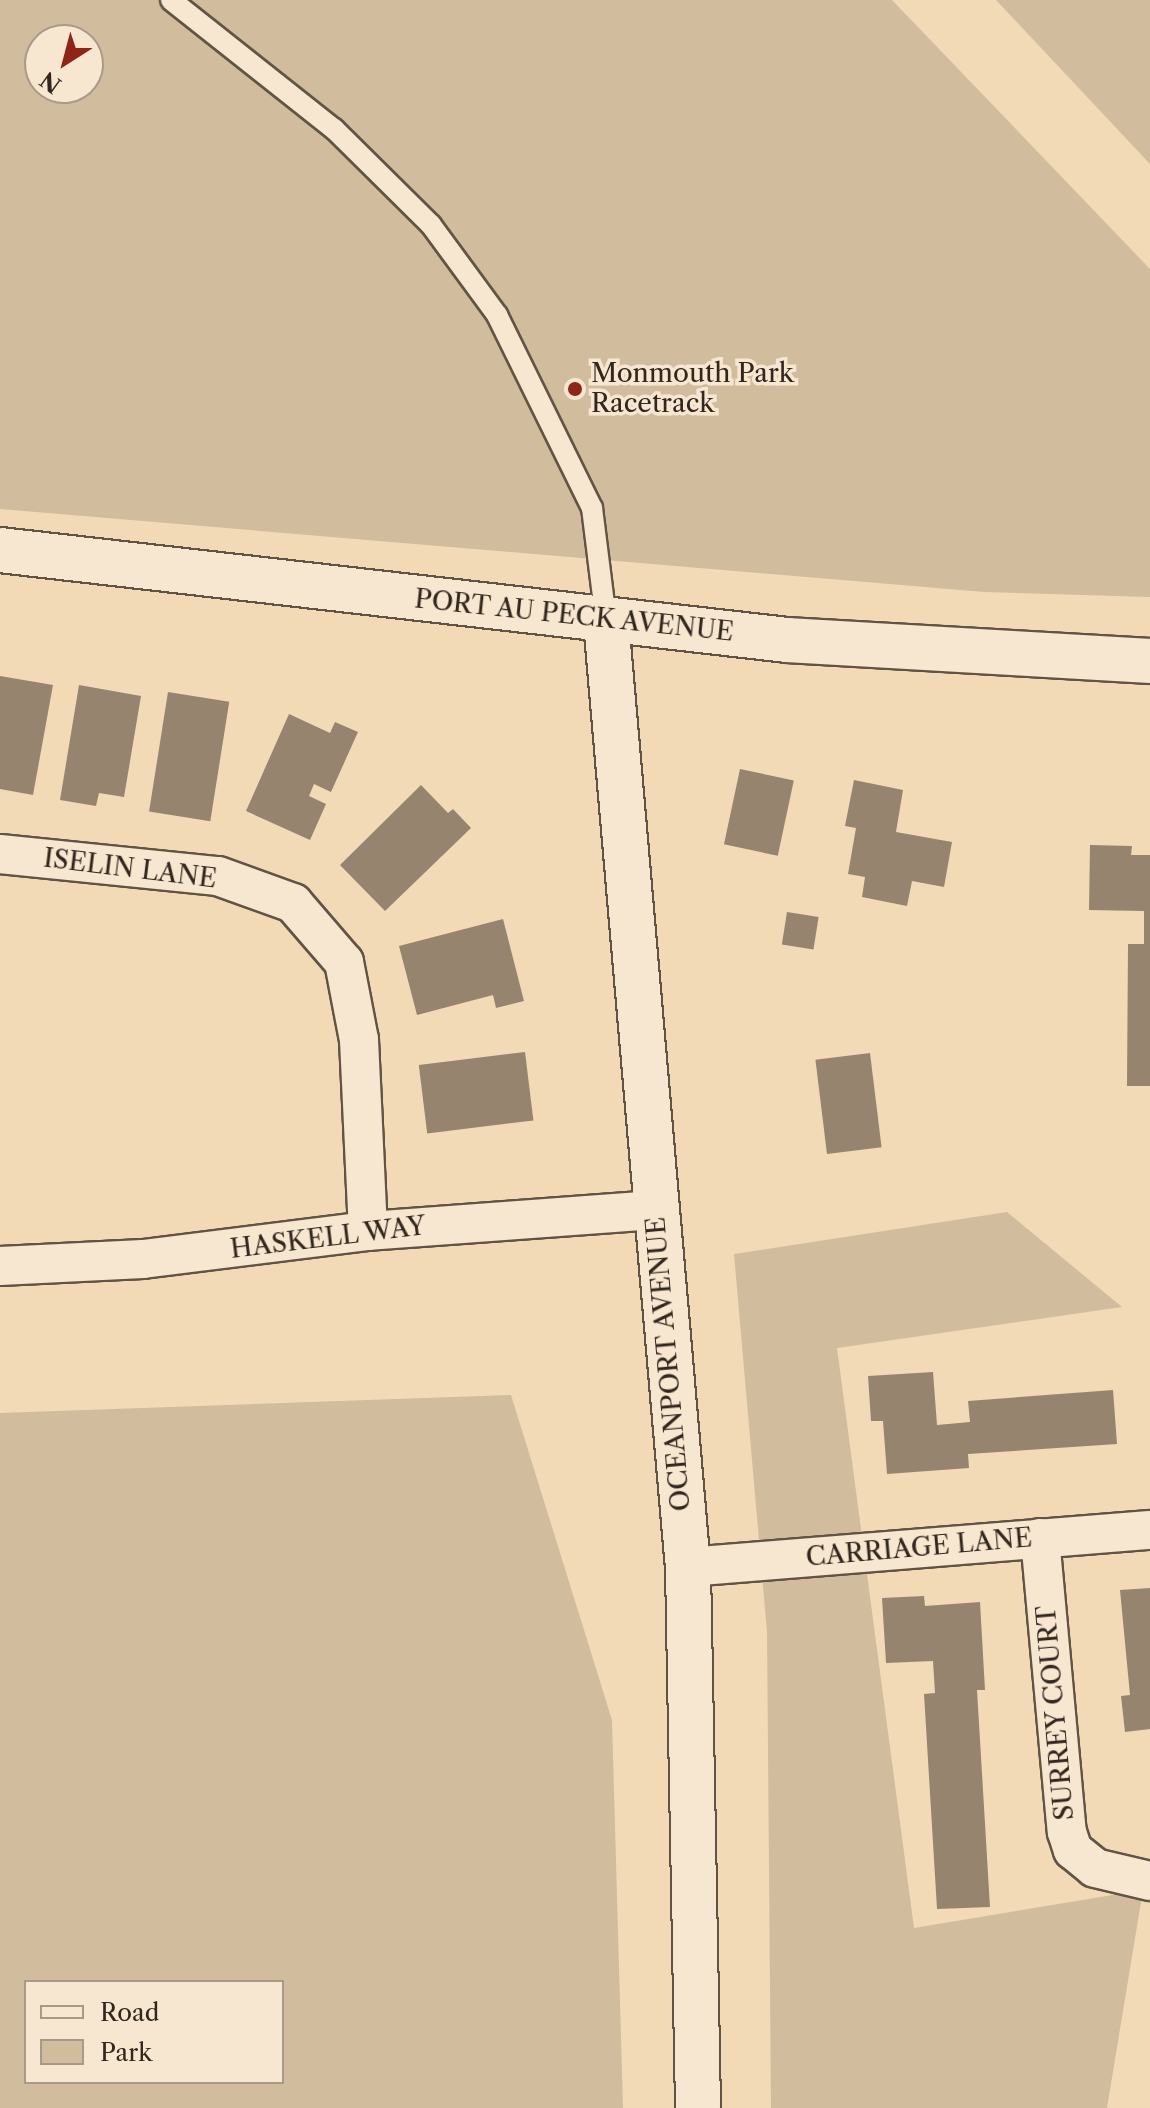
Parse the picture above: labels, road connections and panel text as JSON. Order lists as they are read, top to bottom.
{
  "streets": {
    "street": [
      "PORT AU PECK AVENUE",
      "ISELIN LANE",
      "HASKELL WAY",
      "OCEANPORT AVENUE",
      "CARRIAGE LANE",
      "SURREY COURT"
    ]
  },
  "crossings": [
    ["PORT AU PECK AVENUE", "OCEANPORT AVENUE"],
    ["ISELIN LANE", "HASKELL WAY"],
    ["HASKELL WAY", "OCEANPORT AVENUE"],
    ["OCEANPORT AVENUE", "CARRIAGE LANE"],
    ["CARRIAGE LANE", "SURREY COURT"]
  ],
  "places": ["Monmouth Park Racetrack"],
  "legend": ["Road", "Park"],
  "north": "bottom left"
}
